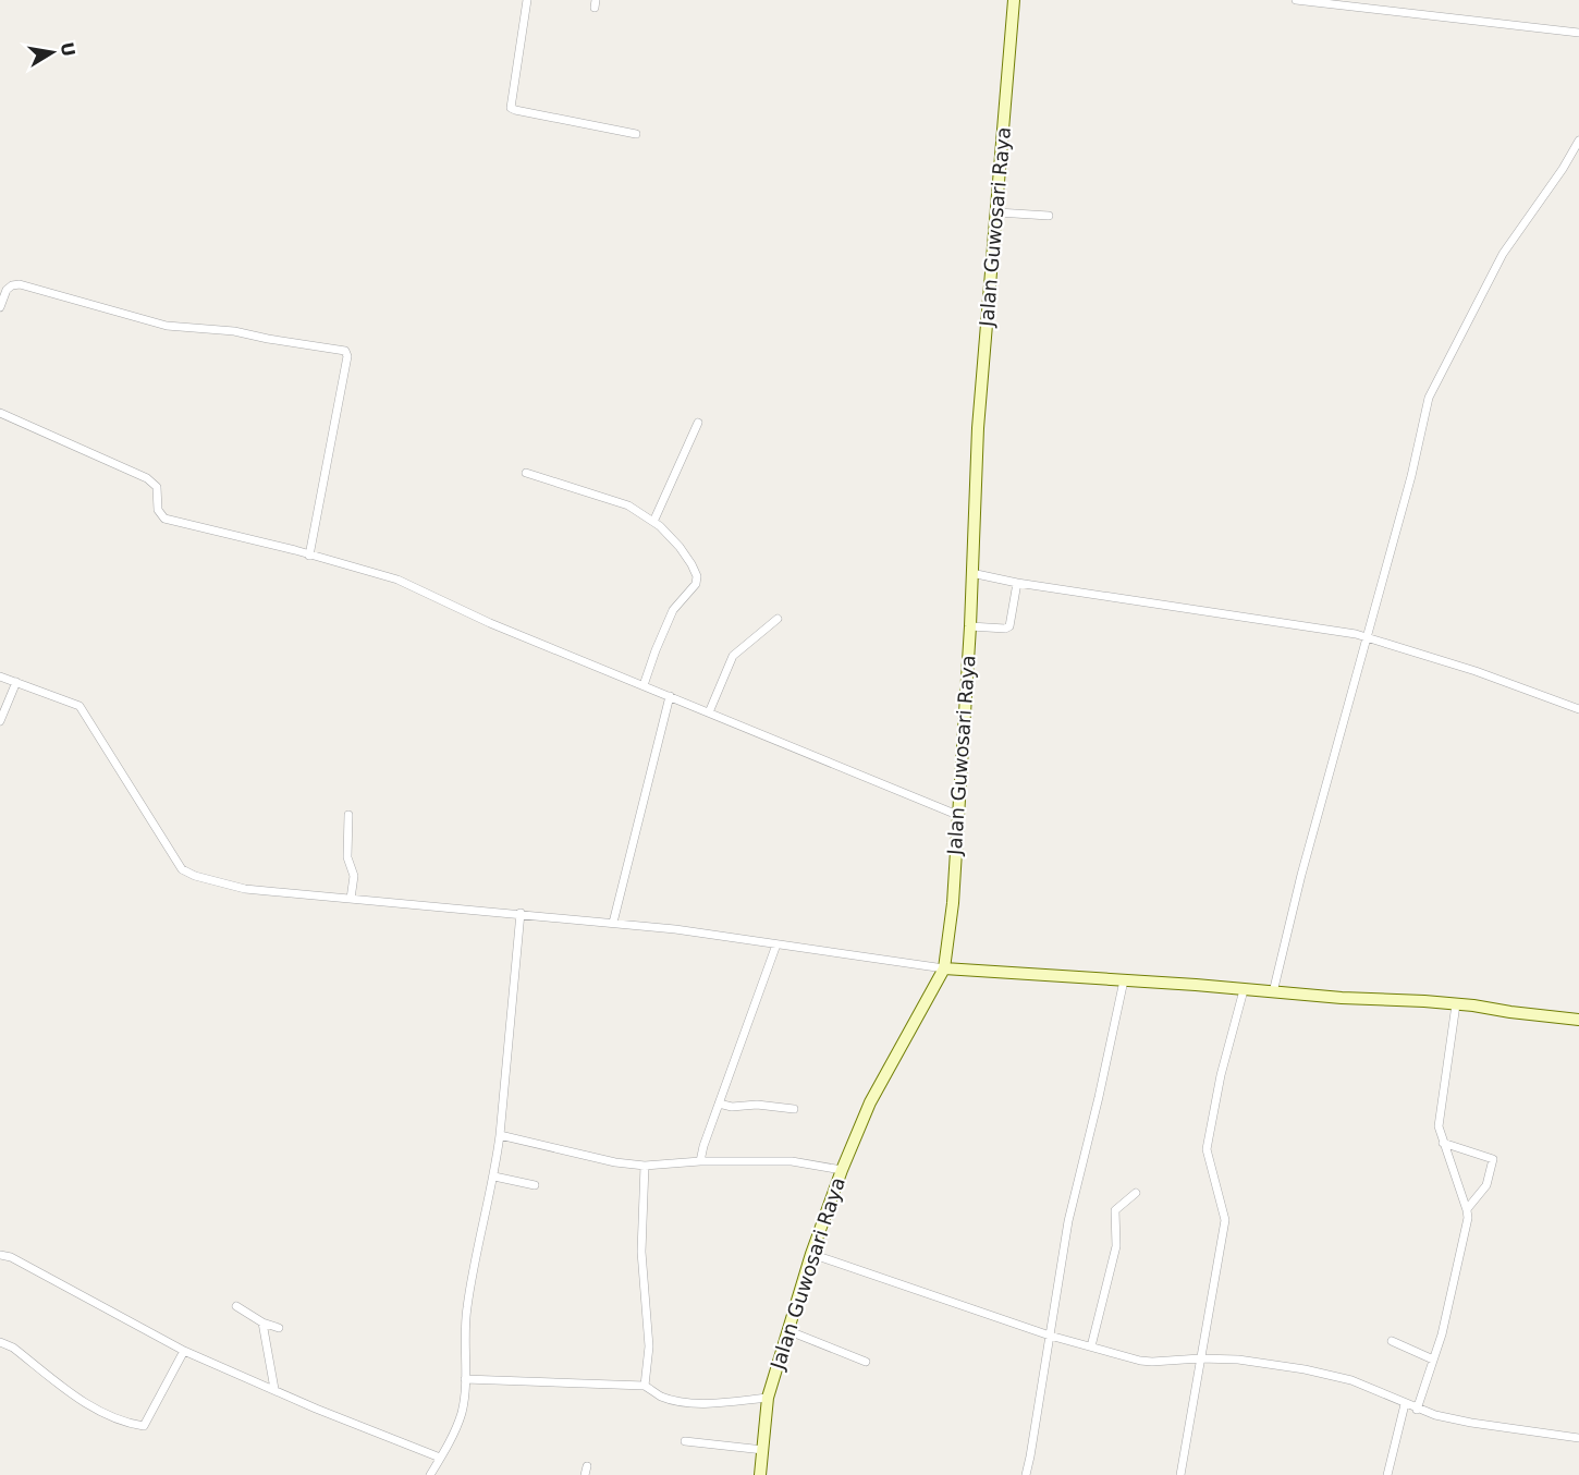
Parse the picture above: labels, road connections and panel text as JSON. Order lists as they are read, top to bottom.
{
  "streets": {
    "street": ["Jalan Guwosari Raya"]
  },
  "north": "right"
}
